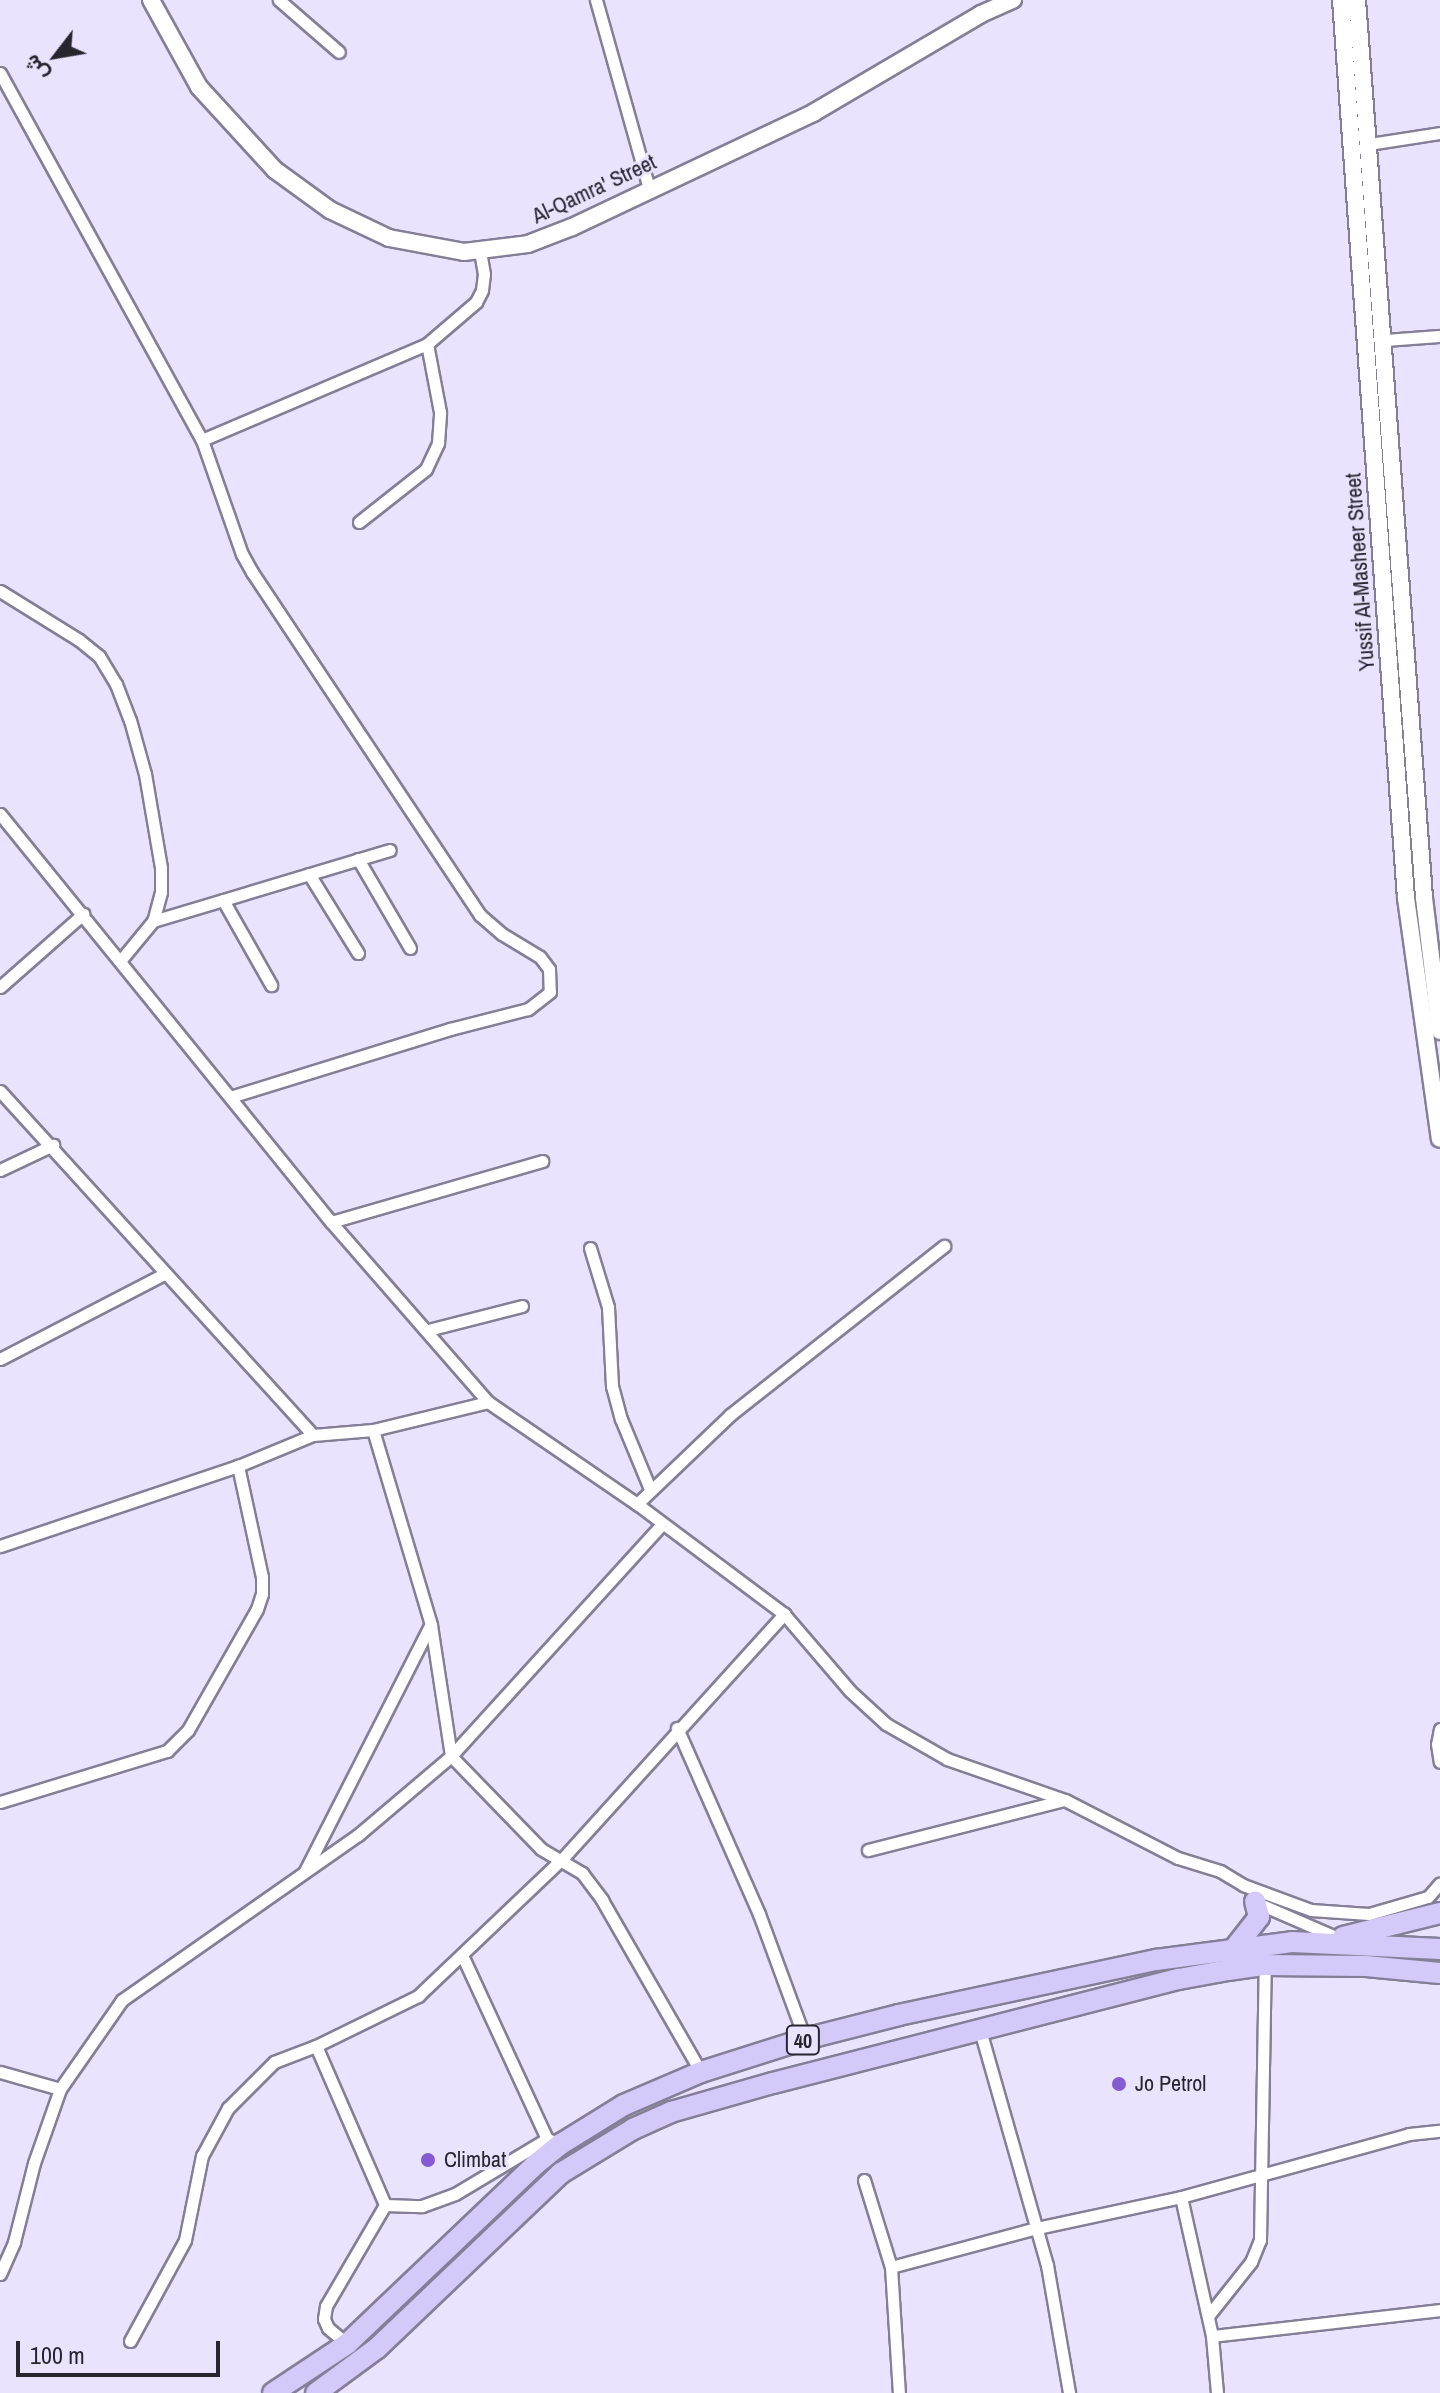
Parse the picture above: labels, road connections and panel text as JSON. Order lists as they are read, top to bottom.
{
  "streets": {
    "highway": ["40"],
    "street": ["Al-Qamra' Street", "Yussif Al-Masheer Street"]
  },
  "places": ["Jo Petrol", "Climbat"],
  "scale_bar": "100 m",
  "north": "bottom left"
}
